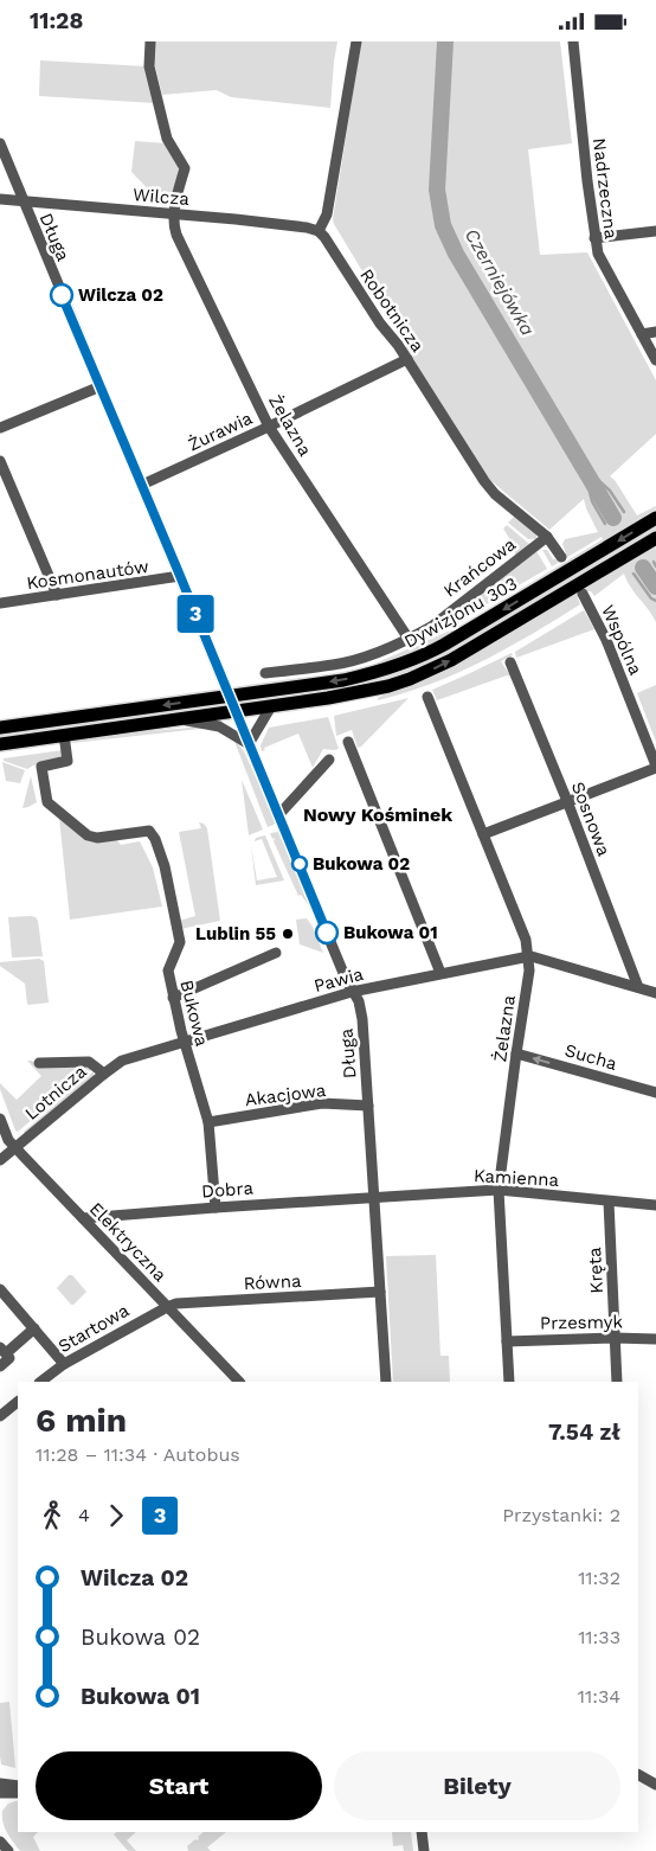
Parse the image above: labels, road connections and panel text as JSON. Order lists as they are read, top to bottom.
{
  "streets": {
    "main road": ["Dywizjonu 303"],
    "street": [
      "Nadrzeczna",
      "Wilcza",
      "Długa",
      "Robotnicza",
      "Żelazna",
      "Żurawia",
      "Krańcowa",
      "Kosmonautów",
      "Wspólna",
      "Sosnowa",
      "Pawia",
      "Bukowa",
      "Sucha",
      "Lotnicza",
      "Akacjowa",
      "Kamienna",
      "Dobra",
      "Elektryczna",
      "Kręta",
      "Równa",
      "Przesmyk",
      "Startowa"
    ]
  },
  "crossings": [
    ["Wilcza", "Długa"],
    ["Wilcza", "Robotnicza"],
    ["Wilcza", "Żelazna"],
    ["Długa", "Żurawia"],
    ["Długa", "Kosmonautów"],
    ["Długa", "Dywizjonu 303"],
    ["Długa", "Pawia"],
    ["Długa", "Akacjowa"],
    ["Długa", "Kamienna"],
    ["Długa", "Dobra"],
    ["Długa", "Równa"],
    ["Robotnicza", "Żurawia"],
    ["Robotnicza", "Krańcowa"],
    ["Żelazna", "Żurawia"],
    ["Żelazna", "Krańcowa"],
    ["Żelazna", "Pawia"],
    ["Żelazna", "Sucha"],
    ["Żelazna", "Kamienna"],
    ["Żelazna", "Przesmyk"],
    ["Sosnowa", "Pawia"],
    ["Pawia", "Bukowa"],
    ["Pawia", "Lotnicza"],
    ["Bukowa", "Akacjowa"],
    ["Bukowa", "Dobra"],
    ["Lotnicza", "Elektryczna"],
    ["Kamienna", "Dobra"],
    ["Kamienna", "Kręta"],
    ["Dobra", "Elektryczna"],
    ["Elektryczna", "Równa"],
    ["Elektryczna", "Startowa"],
    ["Kręta", "Przesmyk"],
    ["Równa", "Startowa"]
  ],
  "one_way": ["Sucha"],
  "districts": ["Nowy Kośminek"],
  "water": ["Czerniejówka"],
  "places": [
    "Wilcza 02",
    "Bukowa 02",
    "Bukowa 01",
    "Lublin 55"
  ],
  "lines": ["bus line 3"],
  "page": {
    "status": "11:28",
    "on_map": "3",
    "heading": ["6 min", "11:28 – 11:34 · Autobus", "7.54 zł"],
    "legs": ["4", "3", "Przystanki: 2"],
    "list": [
      {
        "name": "Wilcza 02",
        "value": "11:32"
      },
      {
        "name": "Bukowa 02",
        "value": "11:33"
      },
      {
        "name": "Bukowa 01",
        "value": "11:34"
      }
    ],
    "buttons": ["Start", "Bilety"]
  }
}
